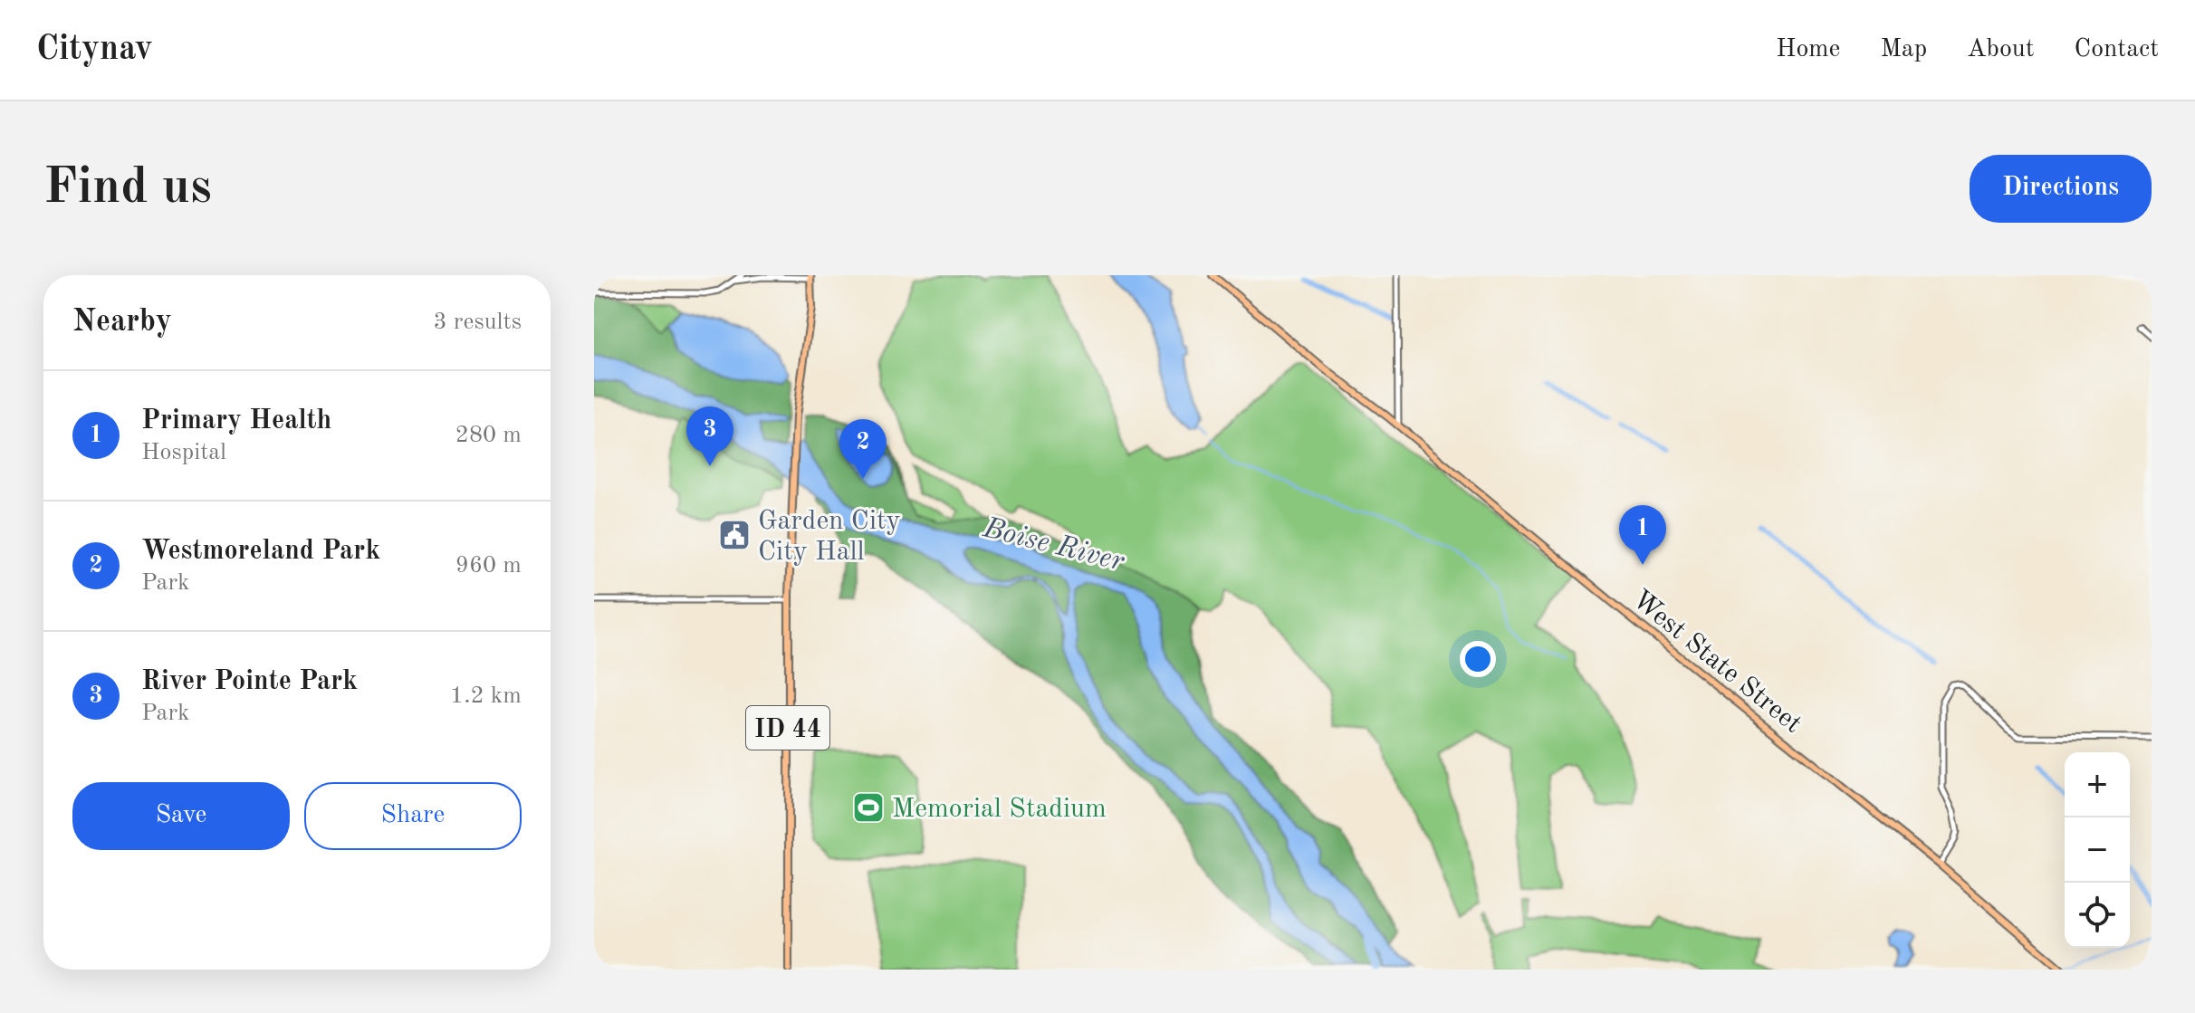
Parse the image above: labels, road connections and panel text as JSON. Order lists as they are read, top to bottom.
{
  "streets": {
    "main road": ["West State Street", "ID 44"]
  },
  "water": ["Boise River"],
  "places": {
    "public building": ["Garden City City Hall"],
    "sports": ["Memorial Stadium"]
  },
  "page": {
    "header": "Citynav",
    "nav": [
      "Home",
      "Map",
      "About",
      "Contact"
    ],
    "buttons": [
      "Directions",
      ["Save", "Share"]
    ],
    "title": "Find us",
    "heading": ["Nearby", "3 results"],
    "list": [
      {
        "mark": "1",
        "name": "Primary Health",
        "note": "Hospital",
        "value": "280 m"
      },
      {
        "mark": "2",
        "name": "Westmoreland Park",
        "note": "Park",
        "value": "960 m"
      },
      {
        "mark": "3",
        "name": "River Pointe Park",
        "note": "Park",
        "value": "1.2 km"
      }
    ],
    "pins": ["3", "2", "1"],
    "map_buttons": ["+", "−"]
  }
}
